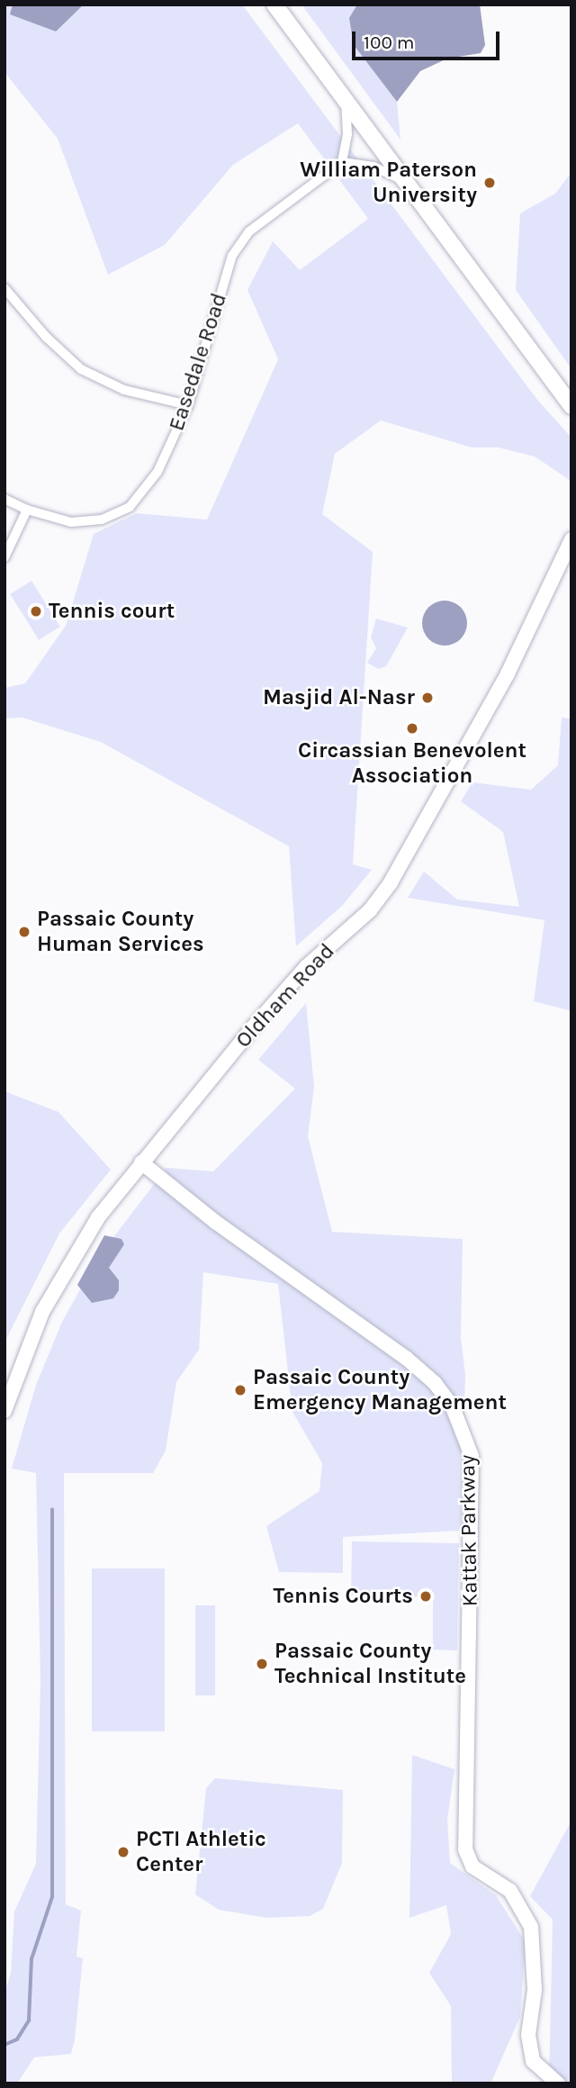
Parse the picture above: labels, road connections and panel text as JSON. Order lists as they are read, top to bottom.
{
  "streets": {
    "street": ["Easedale Road", "Oldham Road", "Kattak Parkway"]
  },
  "crossings": [
    ["Oldham Road", "Kattak Parkway"]
  ],
  "places": [
    "William Paterson University",
    "Tennis court",
    "Masjid Al-Nasr",
    "Circassian Benevolent Association",
    "Passaic County Human Services",
    "Passaic County Emergency Management",
    "Tennis Courts",
    "Passaic County Technical Institute",
    "PCTI Athletic Center"
  ],
  "scale_bar": "100 m"
}
